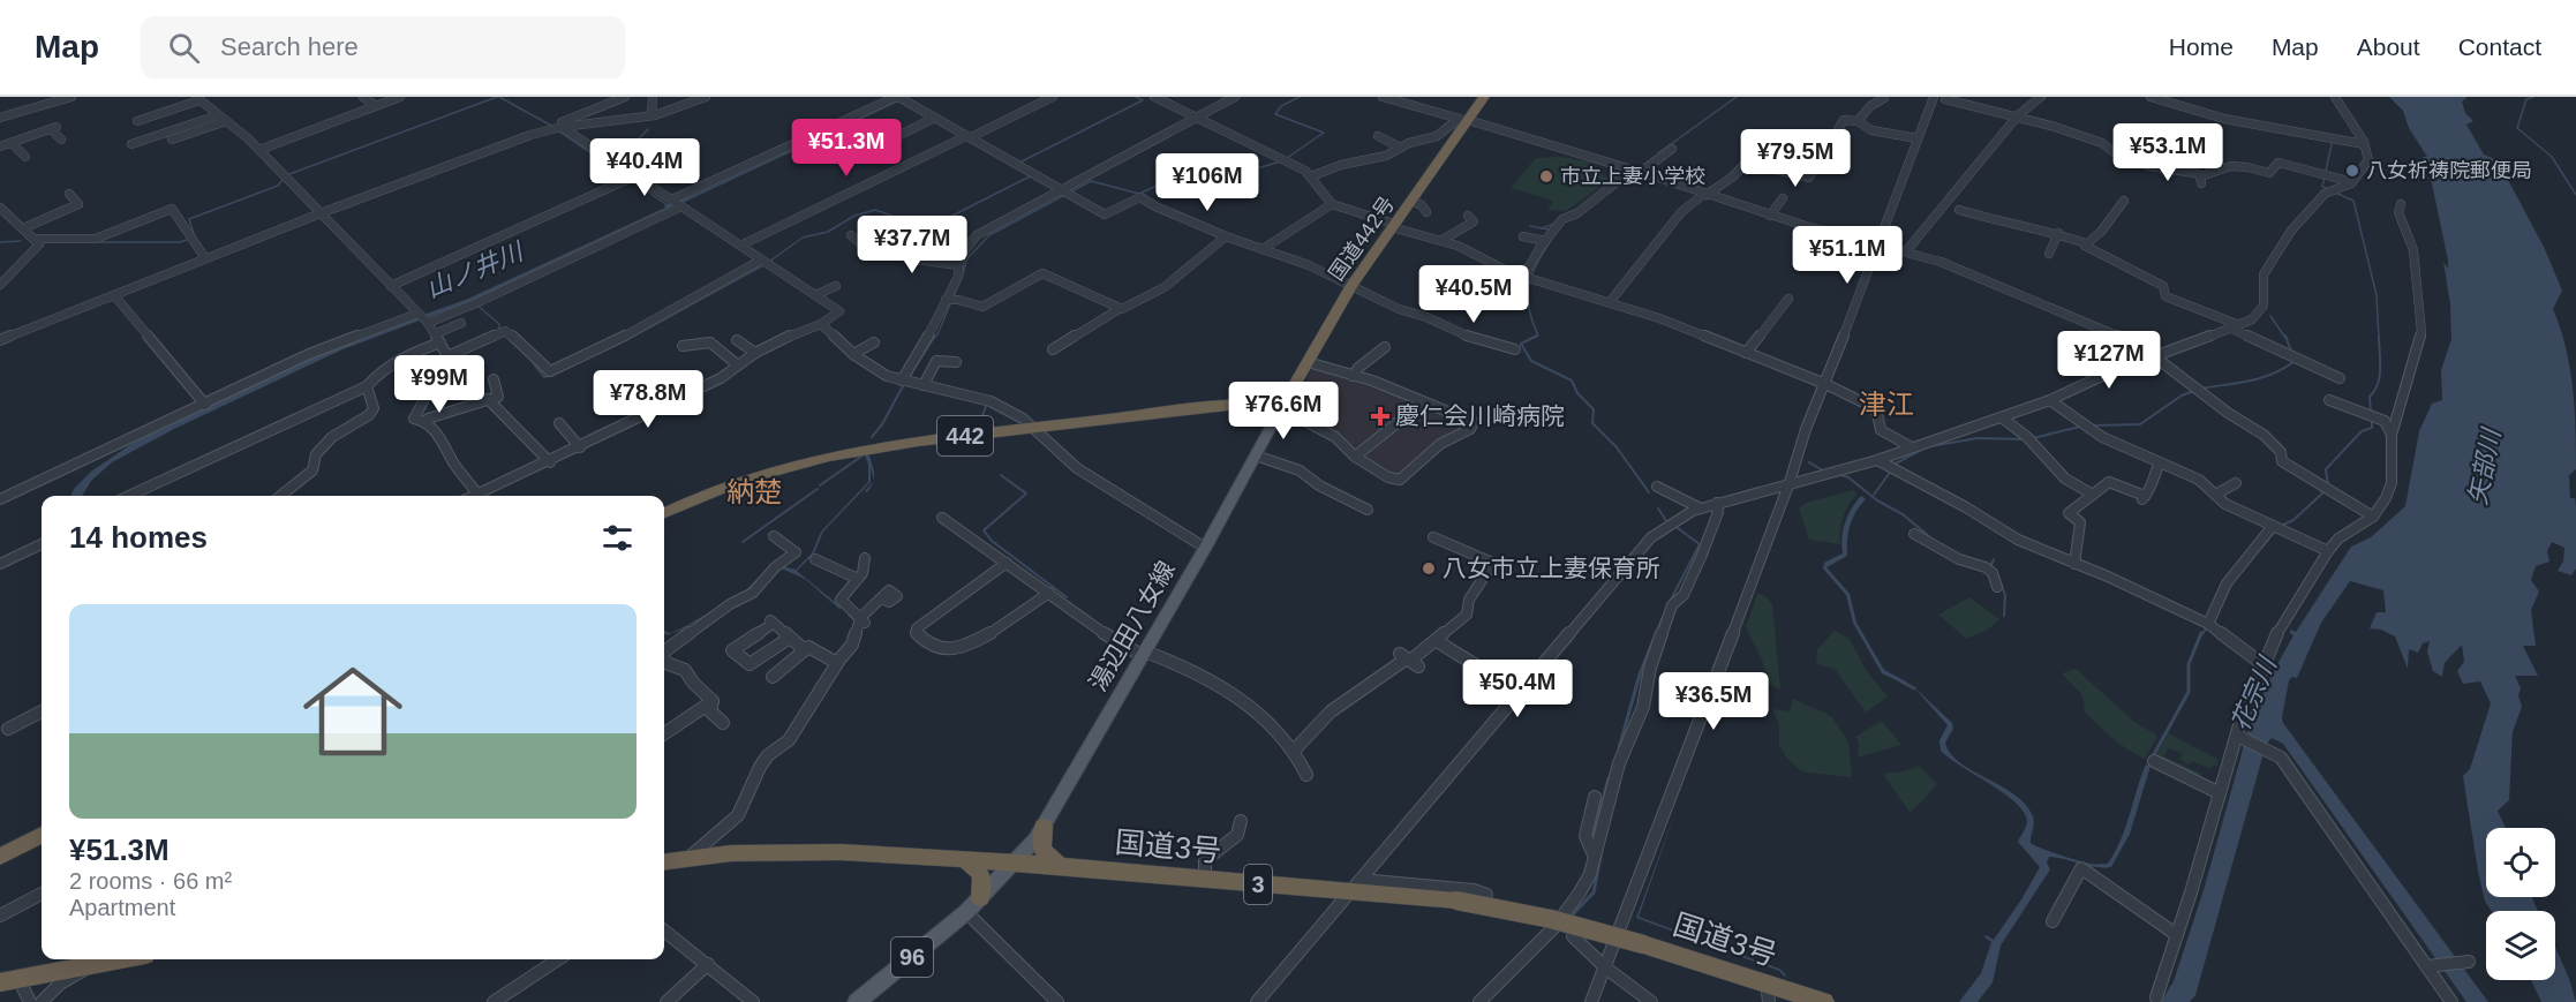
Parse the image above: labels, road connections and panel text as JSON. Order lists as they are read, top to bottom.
{
  "streets": {
    "highway": [
      "国道442号",
      "442",
      "国道3号",
      "3"
    ],
    "main road": ["湯辺田八女線", "96"]
  },
  "crossings": [
    ["国道442号", "442"],
    ["国道442号", "湯辺田八女線"],
    ["442", "湯辺田八女線"],
    ["湯辺田八女線", "国道3号"],
    ["湯辺田八女線", "96"],
    ["国道3号", "96"]
  ],
  "districts": ["津江", "納楚"],
  "water": ["山ノ井川", "矢部川", "花宗川"],
  "places": {
    "other": ["八女祈祷院郵便局", "市立上妻小学校", "八女市立上妻保育所"],
    "health": ["慶仁会川崎病院"]
  },
  "page": {
    "header": "Map",
    "search": "Search here",
    "nav": [
      "Home",
      "Map",
      "About",
      "Contact"
    ],
    "price": [
      "¥51.3M",
      "¥53.1M",
      "¥79.5M",
      "¥40.4M",
      "¥106M",
      "¥37.7M",
      "¥51.1M",
      "¥40.5M",
      "¥127M",
      "¥99M",
      "¥78.8M",
      "¥76.6M",
      "¥50.4M",
      "¥36.5M"
    ],
    "heading": "14 homes",
    "list": [
      {
        "name": "¥51.3M",
        "note": "2 rooms · 66 m² · Apartment"
      }
    ]
  }
}
